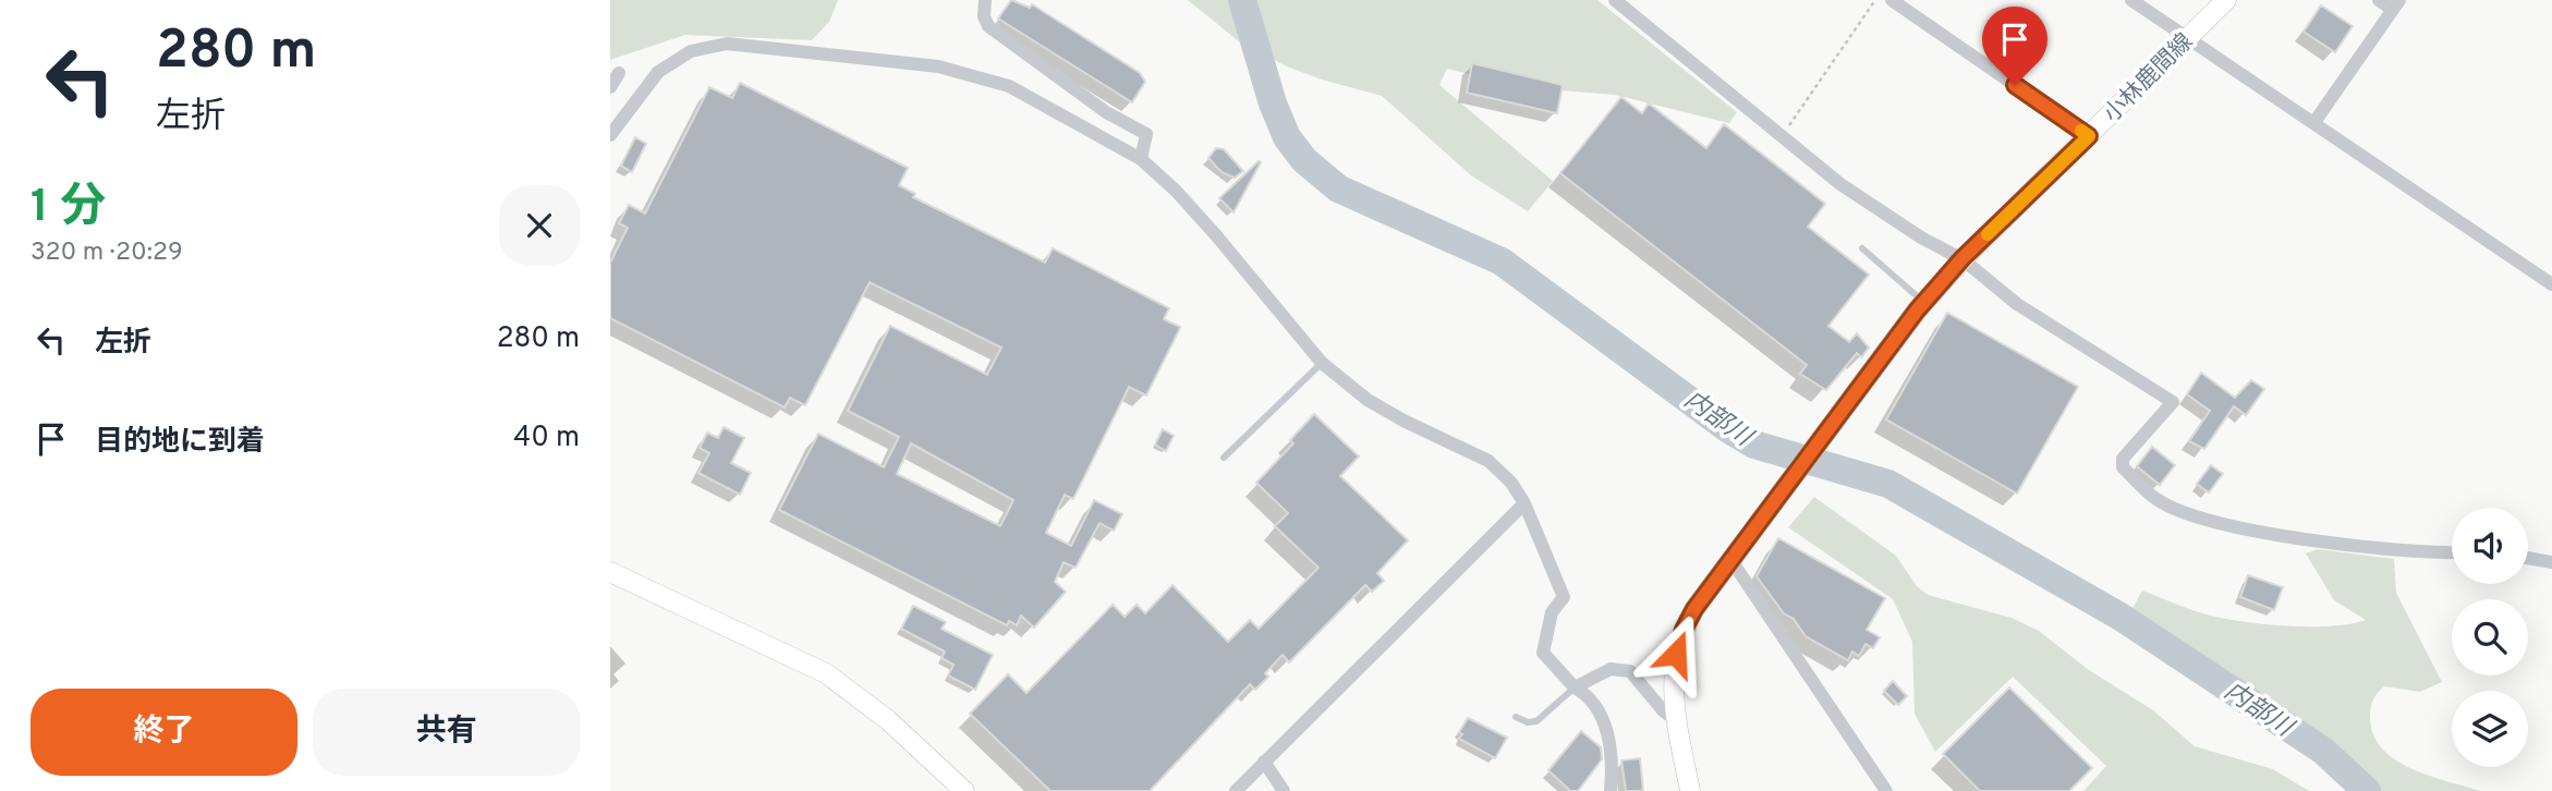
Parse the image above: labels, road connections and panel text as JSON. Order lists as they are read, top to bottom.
{
  "streets": {
    "main road": ["小林鹿間線"]
  },
  "water": ["内部川"],
  "page": {
    "turn": ["280 m", "左折"],
    "heading": ["1 分", "320 m · 20:29"],
    "list": [
      {
        "name": "左折",
        "value": "280 m"
      },
      {
        "name": "目的地に到着",
        "value": "40 m"
      }
    ],
    "buttons": ["終了", "共有"]
  }
}
